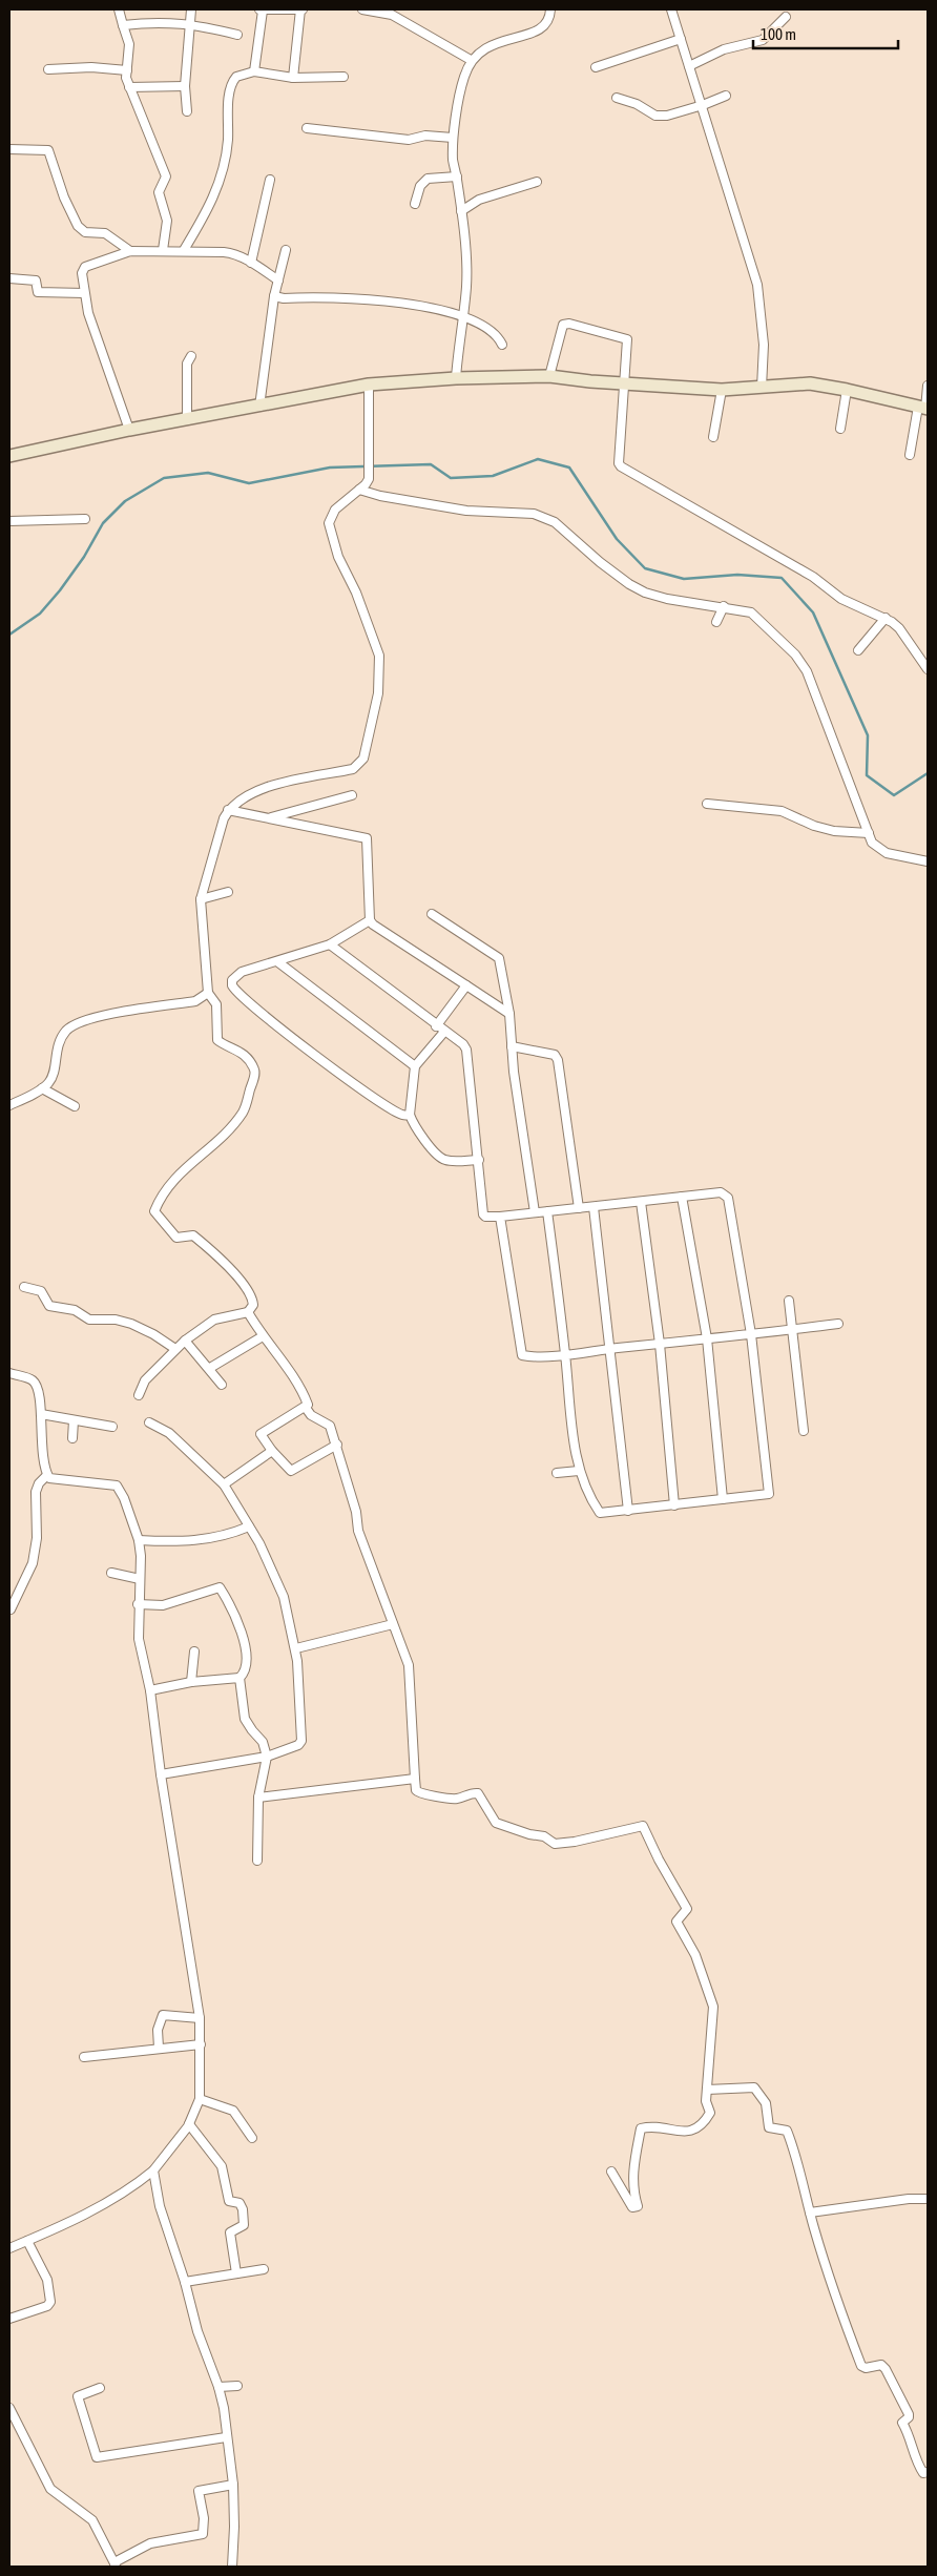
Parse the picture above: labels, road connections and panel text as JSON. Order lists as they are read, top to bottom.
{
  "scale_bar": "100 m"
}
